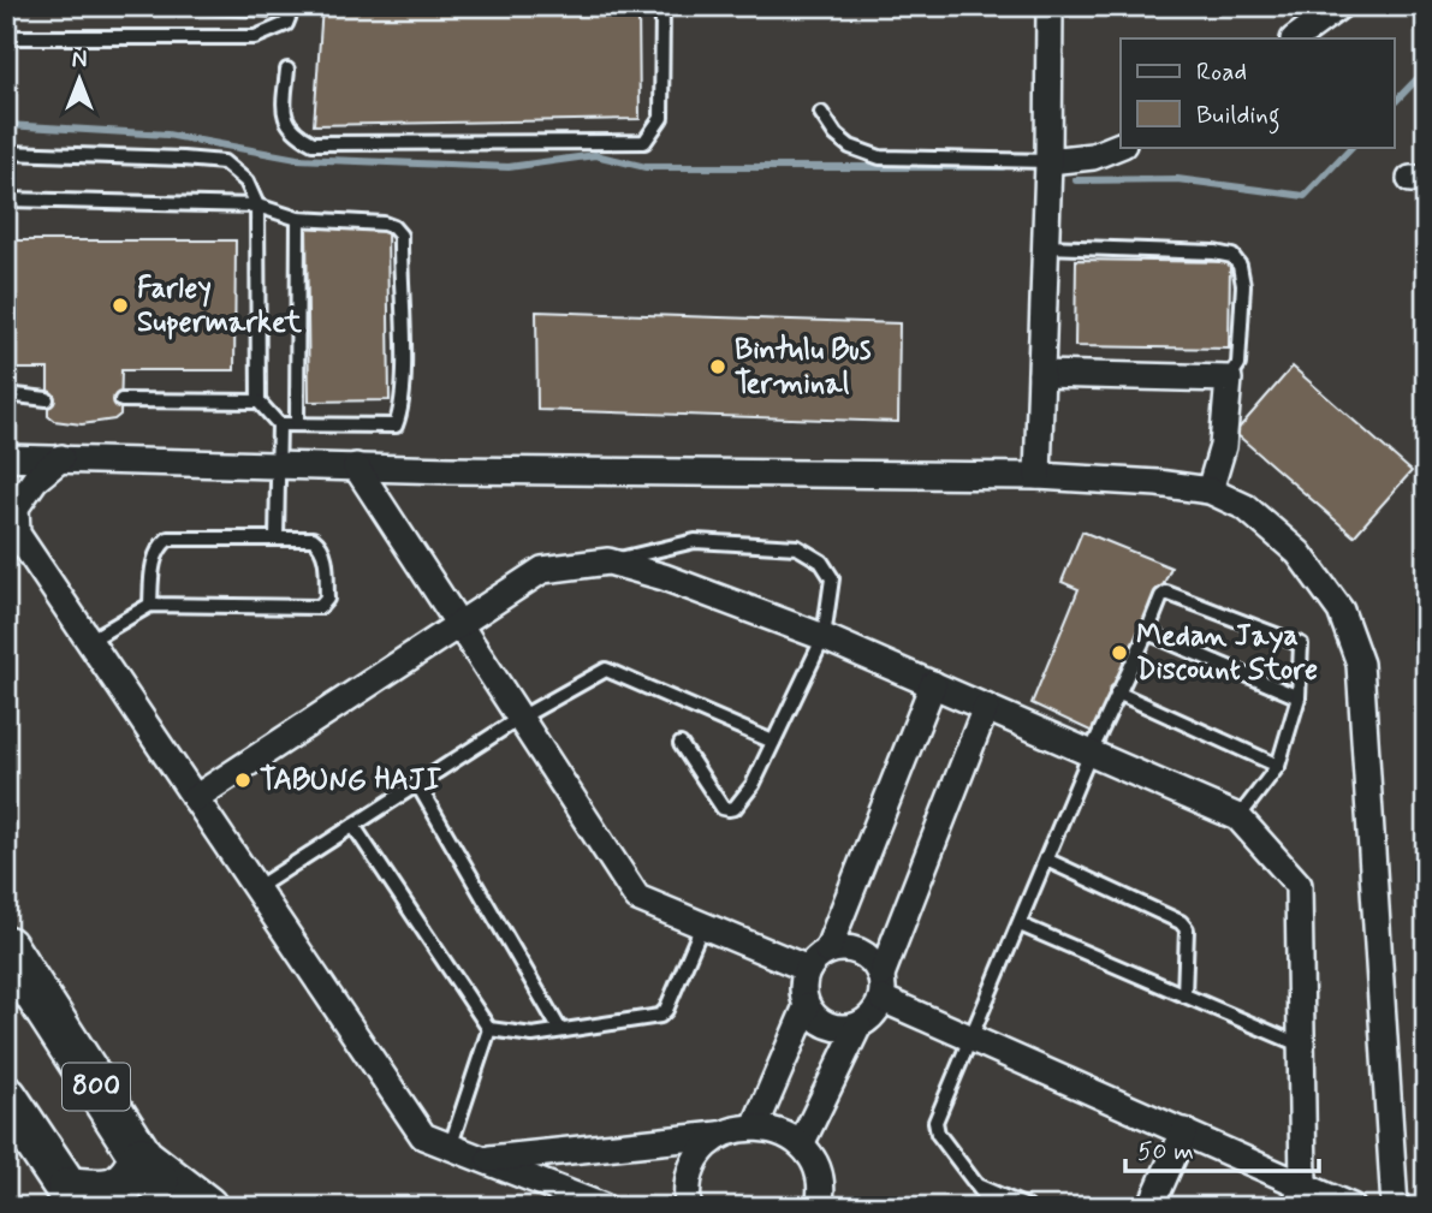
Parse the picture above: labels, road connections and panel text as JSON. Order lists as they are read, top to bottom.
{
  "streets": {
    "main road": ["800"]
  },
  "places": [
    "Farley Supermarket",
    "Bintulu Bus Terminal",
    "Medan Jaya Discount Store",
    "TABUNG HAJI"
  ],
  "legend": ["Road", "Building"],
  "scale_bar": "50 m",
  "north": "top"
}
